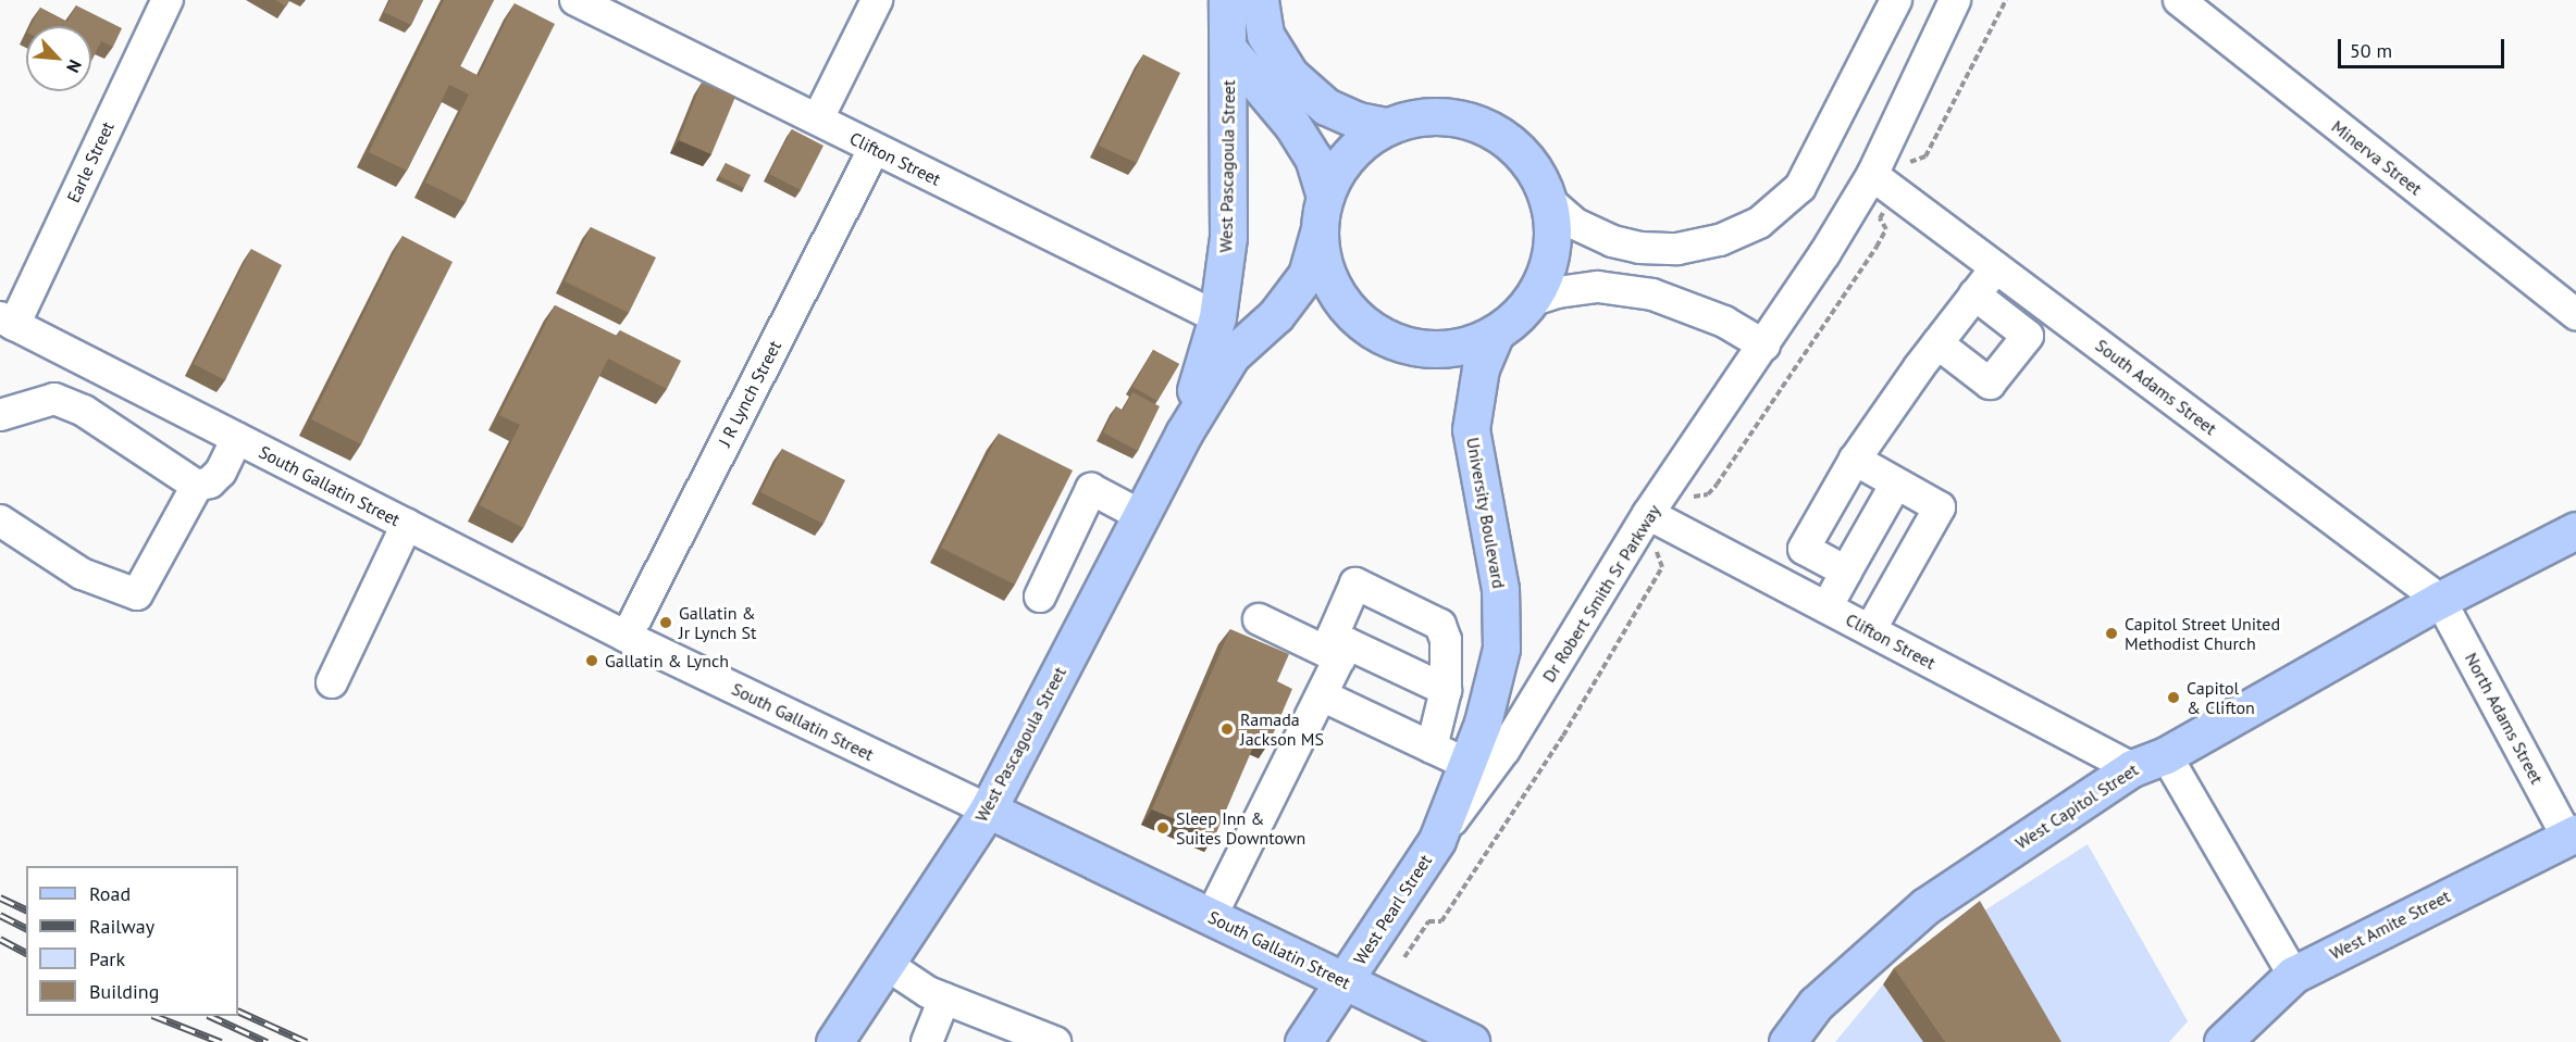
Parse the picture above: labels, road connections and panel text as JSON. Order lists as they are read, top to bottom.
{
  "streets": {
    "main road": [
      "West Pascagoula Street",
      "South Gallatin Street",
      "University Boulevard",
      "West Capitol Street",
      "West Pearl Street",
      "West Amite Street"
    ],
    "street": [
      "Minerva Street",
      "Clifton Street",
      "Earle Street",
      "South Adams Street",
      "J R Lynch Street",
      "Dr Robert Smith Sr Parkway",
      "North Adams Street"
    ]
  },
  "crossings": [
    ["Clifton Street", "West Pascagoula Street"],
    ["Clifton Street", "J R Lynch Street"],
    ["Clifton Street", "Dr Robert Smith Sr Parkway"],
    ["Clifton Street", "West Capitol Street"],
    ["Earle Street", "South Gallatin Street"],
    ["West Pascagoula Street", "South Gallatin Street"],
    ["West Pascagoula Street", "University Boulevard"],
    ["South Adams Street", "Dr Robert Smith Sr Parkway"],
    ["South Adams Street", "North Adams Street"],
    ["South Adams Street", "West Capitol Street"],
    ["J R Lynch Street", "South Gallatin Street"],
    ["South Gallatin Street", "West Pearl Street"],
    ["University Boulevard", "Dr Robert Smith Sr Parkway"],
    ["University Boulevard", "West Pearl Street"],
    ["Dr Robert Smith Sr Parkway", "West Pearl Street"],
    ["North Adams Street", "West Capitol Street"],
    ["North Adams Street", "West Amite Street"]
  ],
  "places": [
    "Gallatin & Jr Lynch St",
    "Capitol Street United Methodist Church",
    "Gallatin & Lynch",
    "Capitol & Clifton",
    "Ramada Jackson MS",
    "Sleep Inn & Suites Downtown"
  ],
  "legend": [
    "Road",
    "Railway",
    "Park",
    "Building"
  ],
  "scale_bar": "50 m",
  "north": "bottom right"
}
